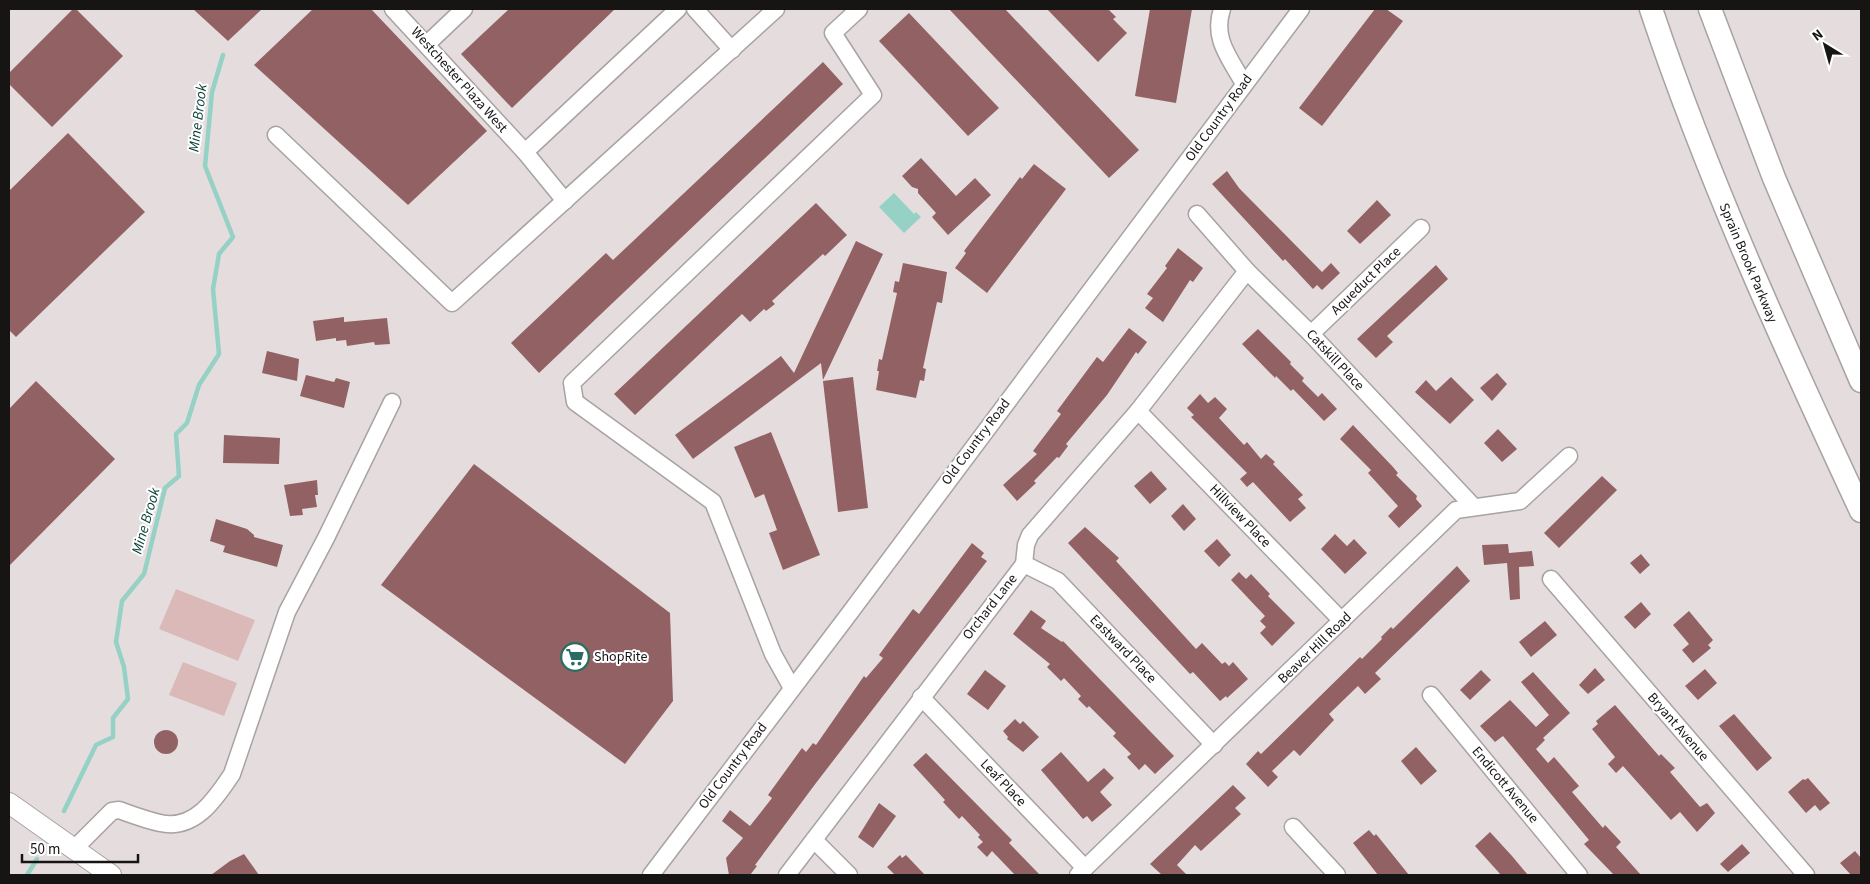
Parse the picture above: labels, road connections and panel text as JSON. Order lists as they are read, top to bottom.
{
  "streets": {
    "highway": ["Sprain Brook Parkway"],
    "street": [
      "Westchester Plaza West",
      "Old Country Road",
      "Aqueduct Place",
      "Catskill Place",
      "Hillview Place",
      "Orchard Lane",
      "Beaver Hill Road",
      "Eastward Place",
      "Bryant Avenue",
      "Leaf Place",
      "Endicott Avenue"
    ]
  },
  "crossings": [
    ["Aqueduct Place", "Catskill Place"],
    ["Catskill Place", "Orchard Lane"],
    ["Catskill Place", "Beaver Hill Road"],
    ["Hillview Place", "Orchard Lane"],
    ["Hillview Place", "Beaver Hill Road"],
    ["Orchard Lane", "Eastward Place"],
    ["Orchard Lane", "Leaf Place"],
    ["Beaver Hill Road", "Eastward Place"],
    ["Beaver Hill Road", "Leaf Place"]
  ],
  "water": ["Mine Brook"],
  "places": {
    "supermarket": ["ShopRite"]
  },
  "scale_bar": "50 m",
  "north": "top left"
}
